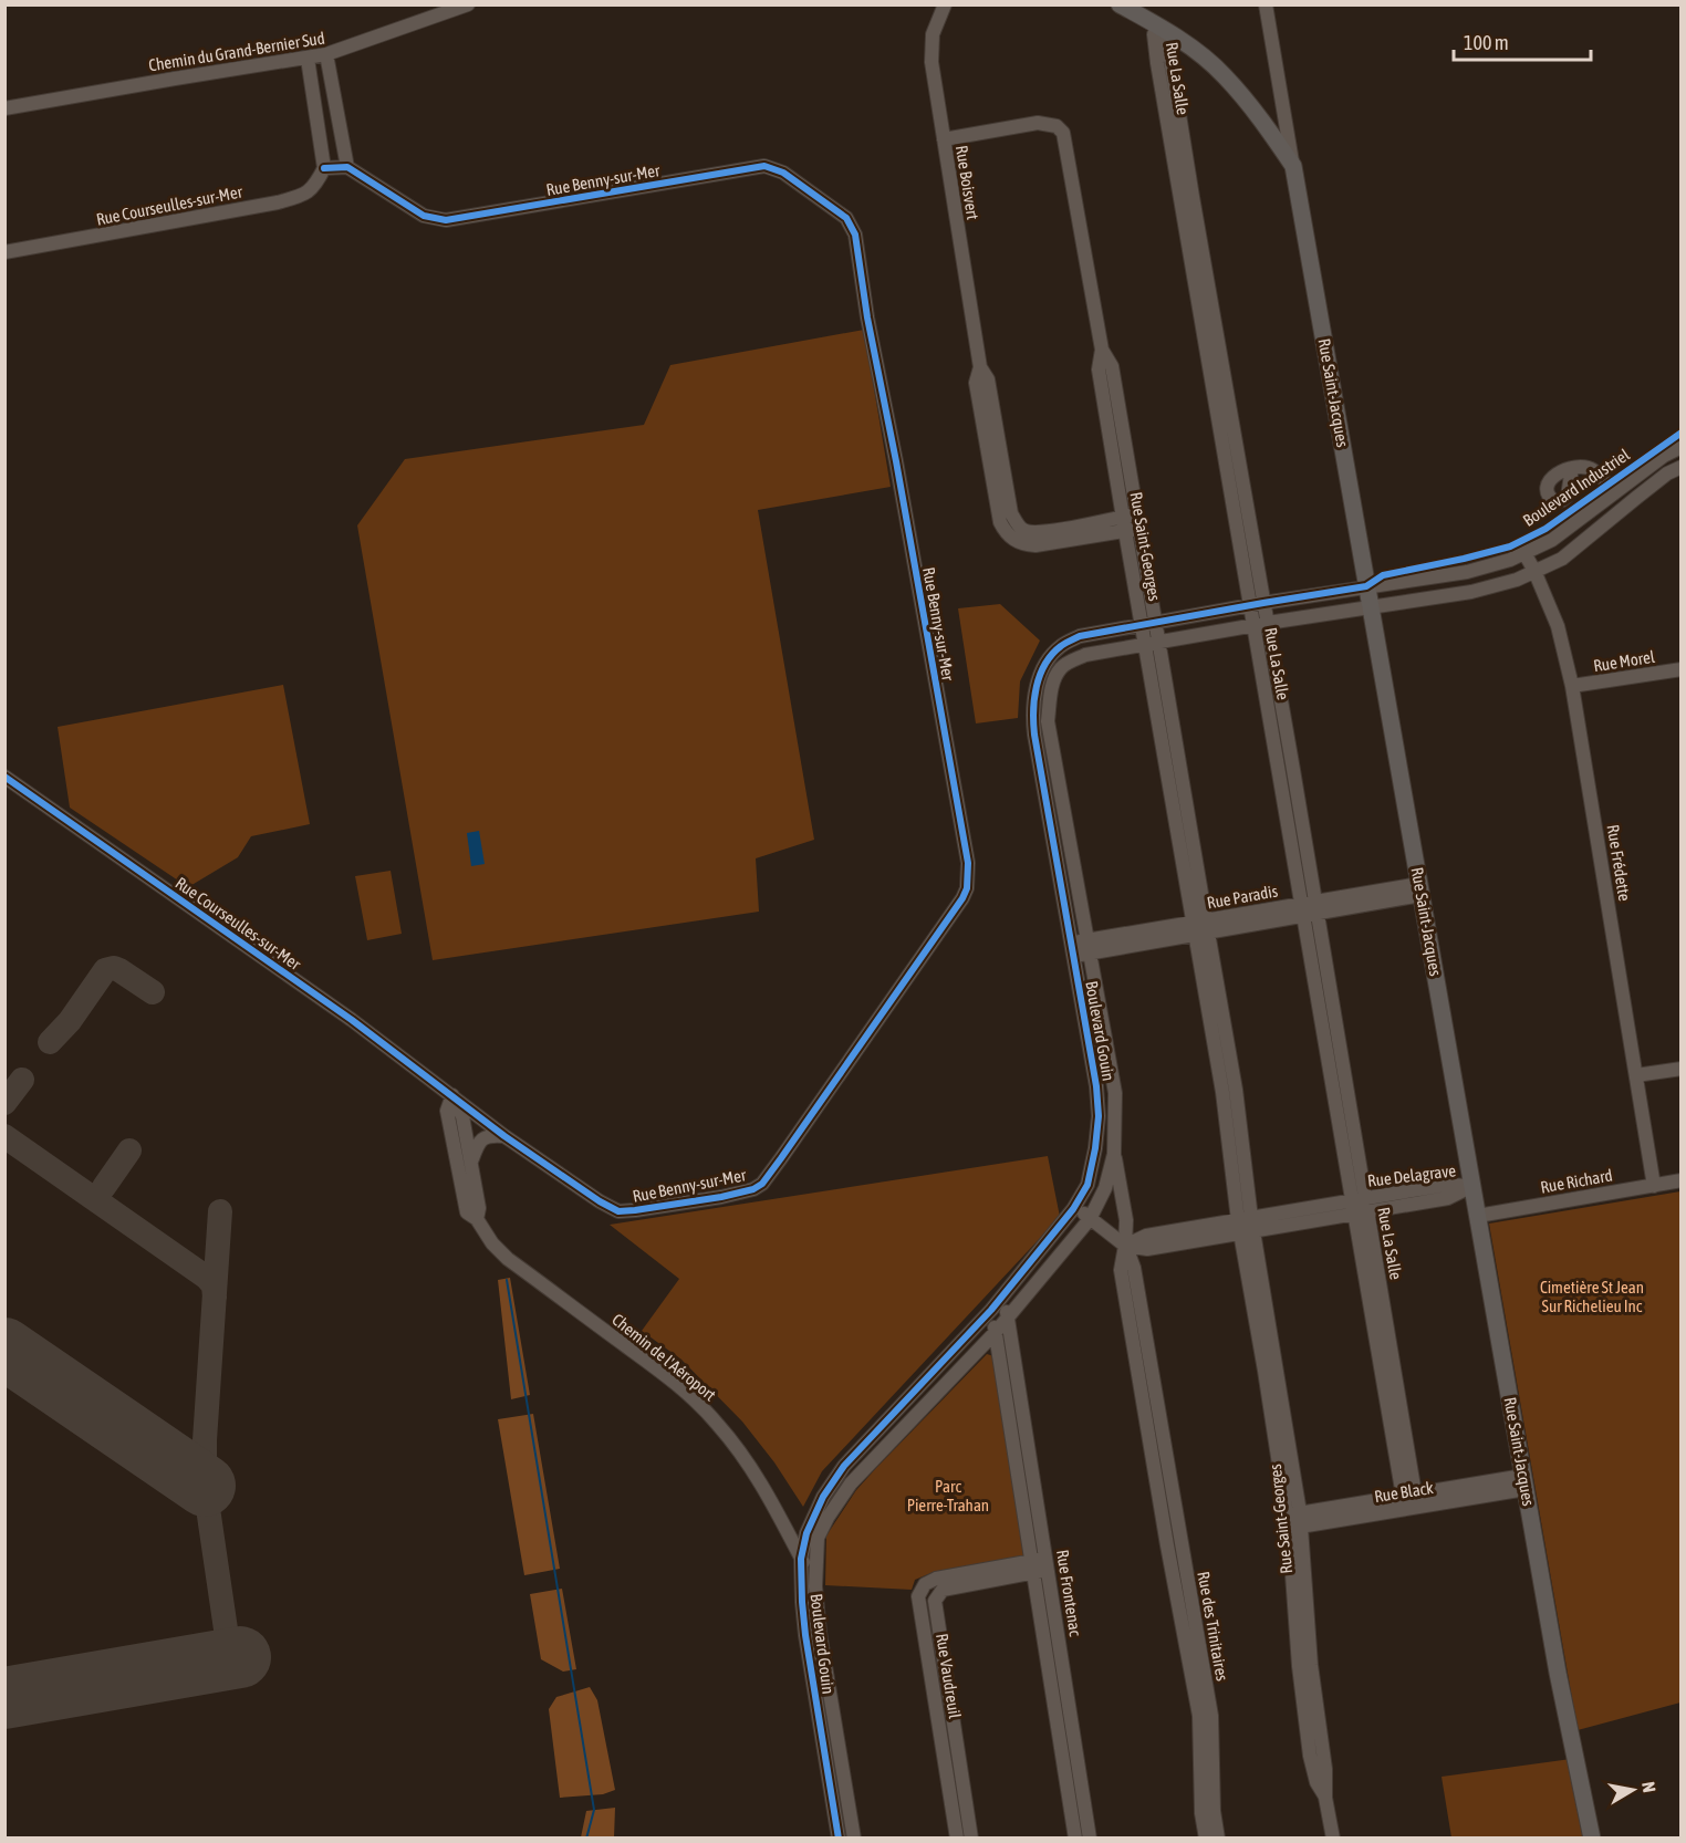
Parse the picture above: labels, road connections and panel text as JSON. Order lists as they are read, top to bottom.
{
  "streets": {
    "main road": ["Rue Saint-Jacques"],
    "street": [
      "Chemin du Grand-Bernier Sud",
      "Rue La Salle",
      "Rue Benny-sur-Mer",
      "Rue Boisvert",
      "Rue Courseulles-sur-Mer",
      "Boulevard Industriel",
      "Rue Saint-Georges",
      "Rue Morel",
      "Rue Frédette",
      "Rue Paradis",
      "Boulevard Gouin",
      "Rue Delagrave",
      "Rue Richard",
      "Chemin de l'Aéroport",
      "Rue Black",
      "Rue Frontenac",
      "Rue des Trinitaires",
      "Rue Vaudreuil"
    ]
  },
  "crossings": [
    ["Rue La Salle", "Rue Paradis"],
    ["Rue La Salle", "Boulevard Gouin"],
    ["Rue La Salle", "Rue Delagrave"],
    ["Rue La Salle", "Rue Black"],
    ["Rue Benny-sur-Mer", "Rue Courseulles-sur-Mer"],
    ["Rue Boisvert", "Rue Saint-Georges"],
    ["Rue Saint-Jacques", "Boulevard Industriel"],
    ["Rue Saint-Jacques", "Rue Paradis"],
    ["Rue Saint-Jacques", "Boulevard Gouin"],
    ["Rue Saint-Jacques", "Rue Delagrave"],
    ["Rue Saint-Jacques", "Rue Richard"],
    ["Rue Saint-Jacques", "Rue Black"],
    ["Boulevard Industriel", "Rue Frédette"],
    ["Boulevard Industriel", "Boulevard Gouin"],
    ["Rue Saint-Georges", "Rue Paradis"],
    ["Rue Saint-Georges", "Boulevard Gouin"],
    ["Rue Saint-Georges", "Rue Delagrave"],
    ["Rue Saint-Georges", "Rue Black"],
    ["Rue Morel", "Rue Frédette"],
    ["Rue Frédette", "Rue Richard"],
    ["Rue Paradis", "Boulevard Gouin"],
    ["Boulevard Gouin", "Chemin de l'Aéroport"],
    ["Boulevard Gouin", "Rue Frontenac"],
    ["Boulevard Gouin", "Rue des Trinitaires"],
    ["Rue Delagrave", "Rue des Trinitaires"]
  ],
  "parks": ["Cimetière St Jean Sur Richelieu Inc", "Parc Pierre-Trahan"],
  "scale_bar": "100 m",
  "north": "right"
}
